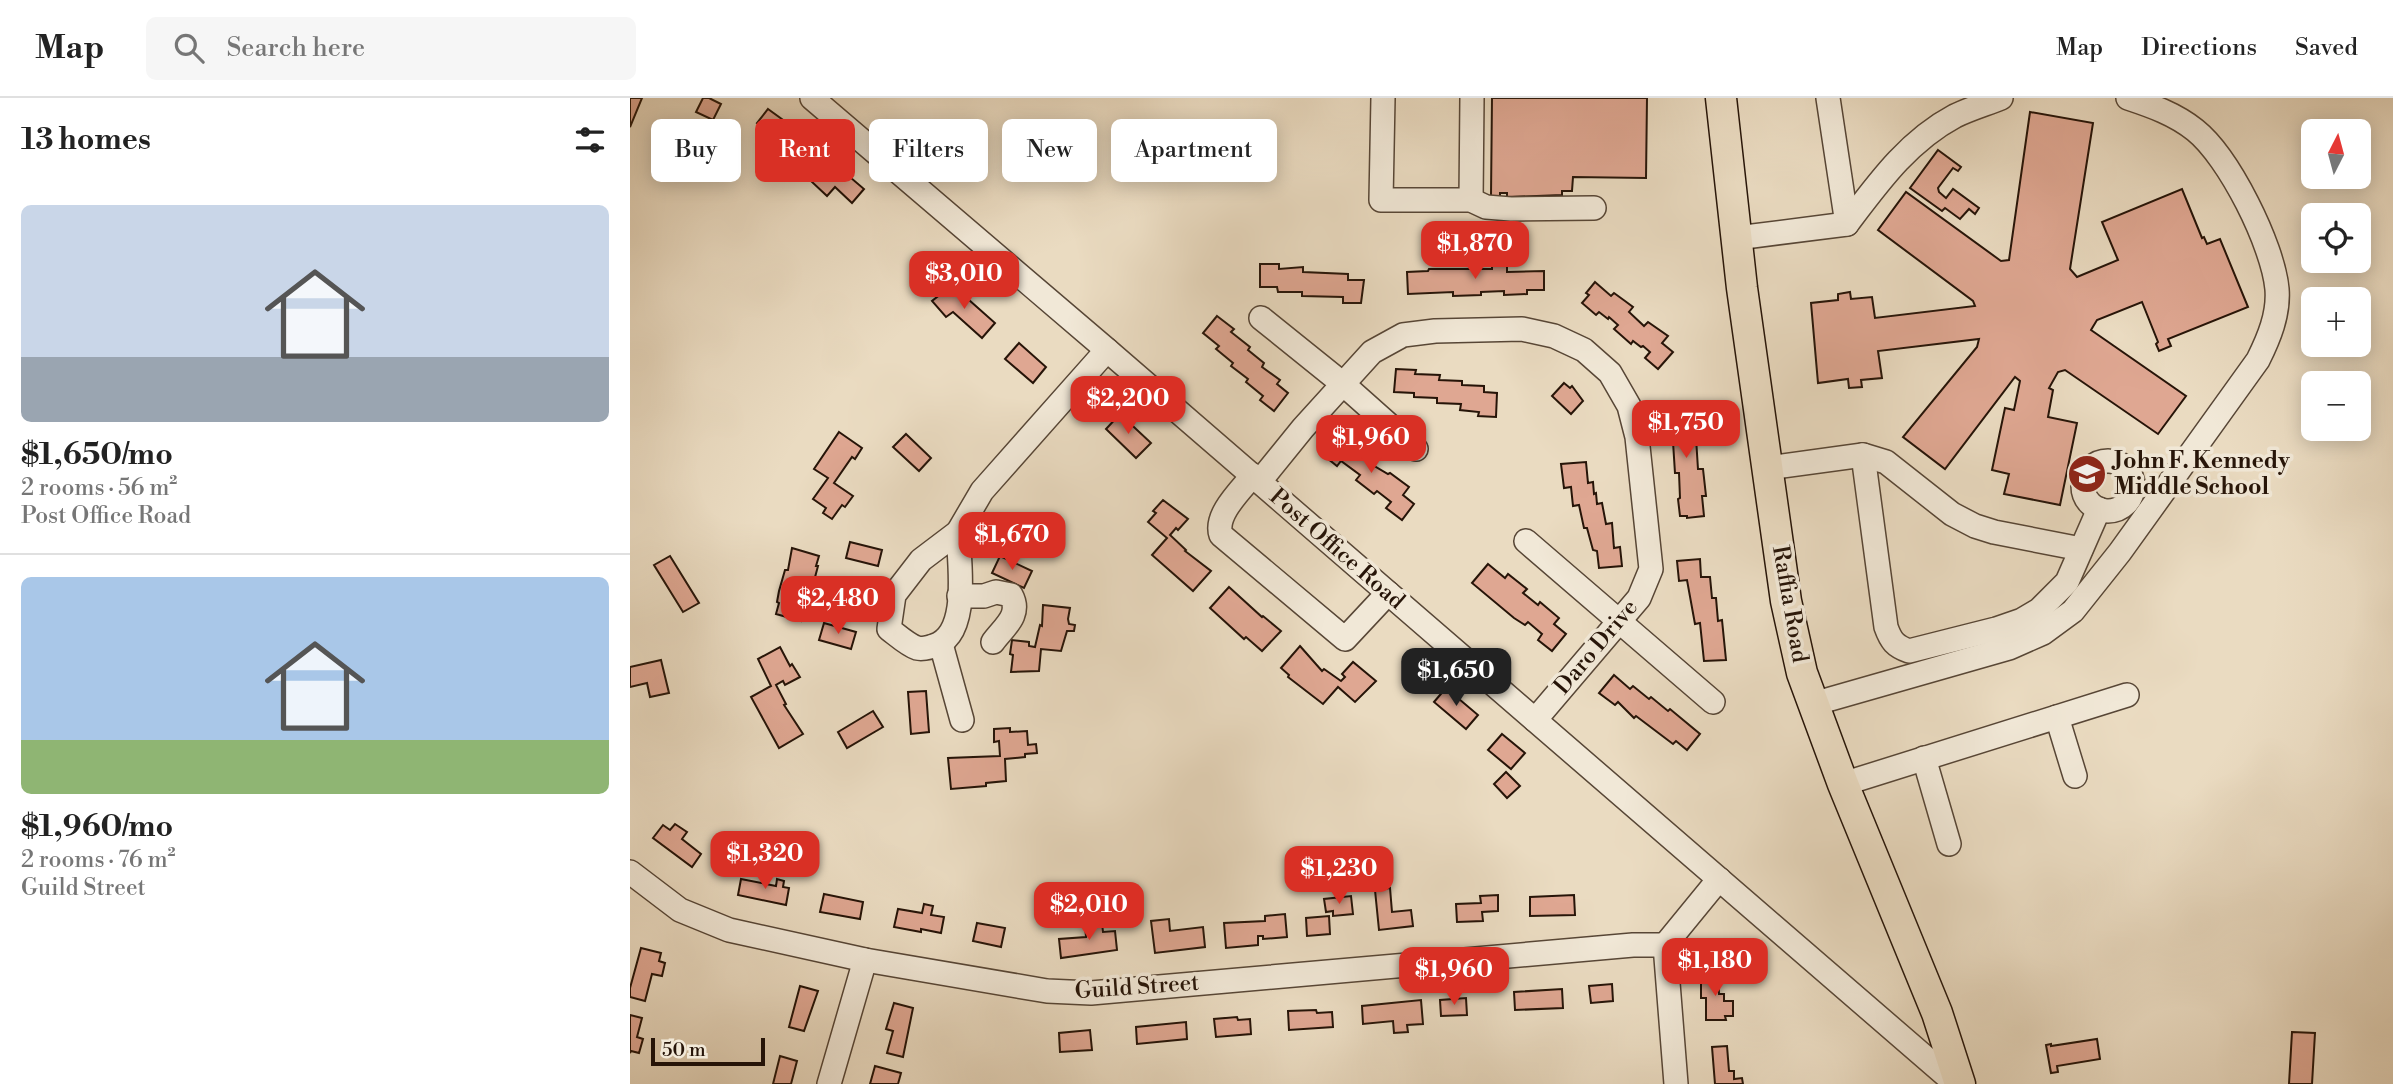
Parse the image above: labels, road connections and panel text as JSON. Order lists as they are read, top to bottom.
{
  "streets": {
    "main road": ["Raffia Road"],
    "street": ["Post Office Road", "Daro Drive", "Guild Street"]
  },
  "crossings": [
    ["Post Office Road", "Raffia Road"],
    ["Post Office Road", "Daro Drive"]
  ],
  "places": {
    "school or university": ["John F. Kennedy Middle School"]
  },
  "scale_bar": "50 m",
  "north": "top",
  "page": {
    "header": "Map",
    "search": "Search here",
    "nav": ["Map", "Directions", "Saved"],
    "heading": "13 homes",
    "map_buttons": ["+", "−"],
    "chip": [
      "Buy",
      "Rent",
      "Filters",
      "New",
      "Apartment"
    ],
    "list": [
      {
        "name": "$1,650/mo",
        "note": "2 rooms · 56 m² · Post Office Road"
      },
      {
        "name": "$1,960/mo",
        "note": "2 rooms · 76 m² · Guild Street"
      }
    ],
    "price": [
      "$1,870",
      "$3,010",
      "$2,200",
      "$1,750",
      "$1,960",
      "$1,670",
      "$2,480",
      "$1,650",
      "$1,320",
      "$1,230",
      "$2,010",
      "$1,180",
      "$1,960"
    ],
    "scale": "50 m"
  }
}
